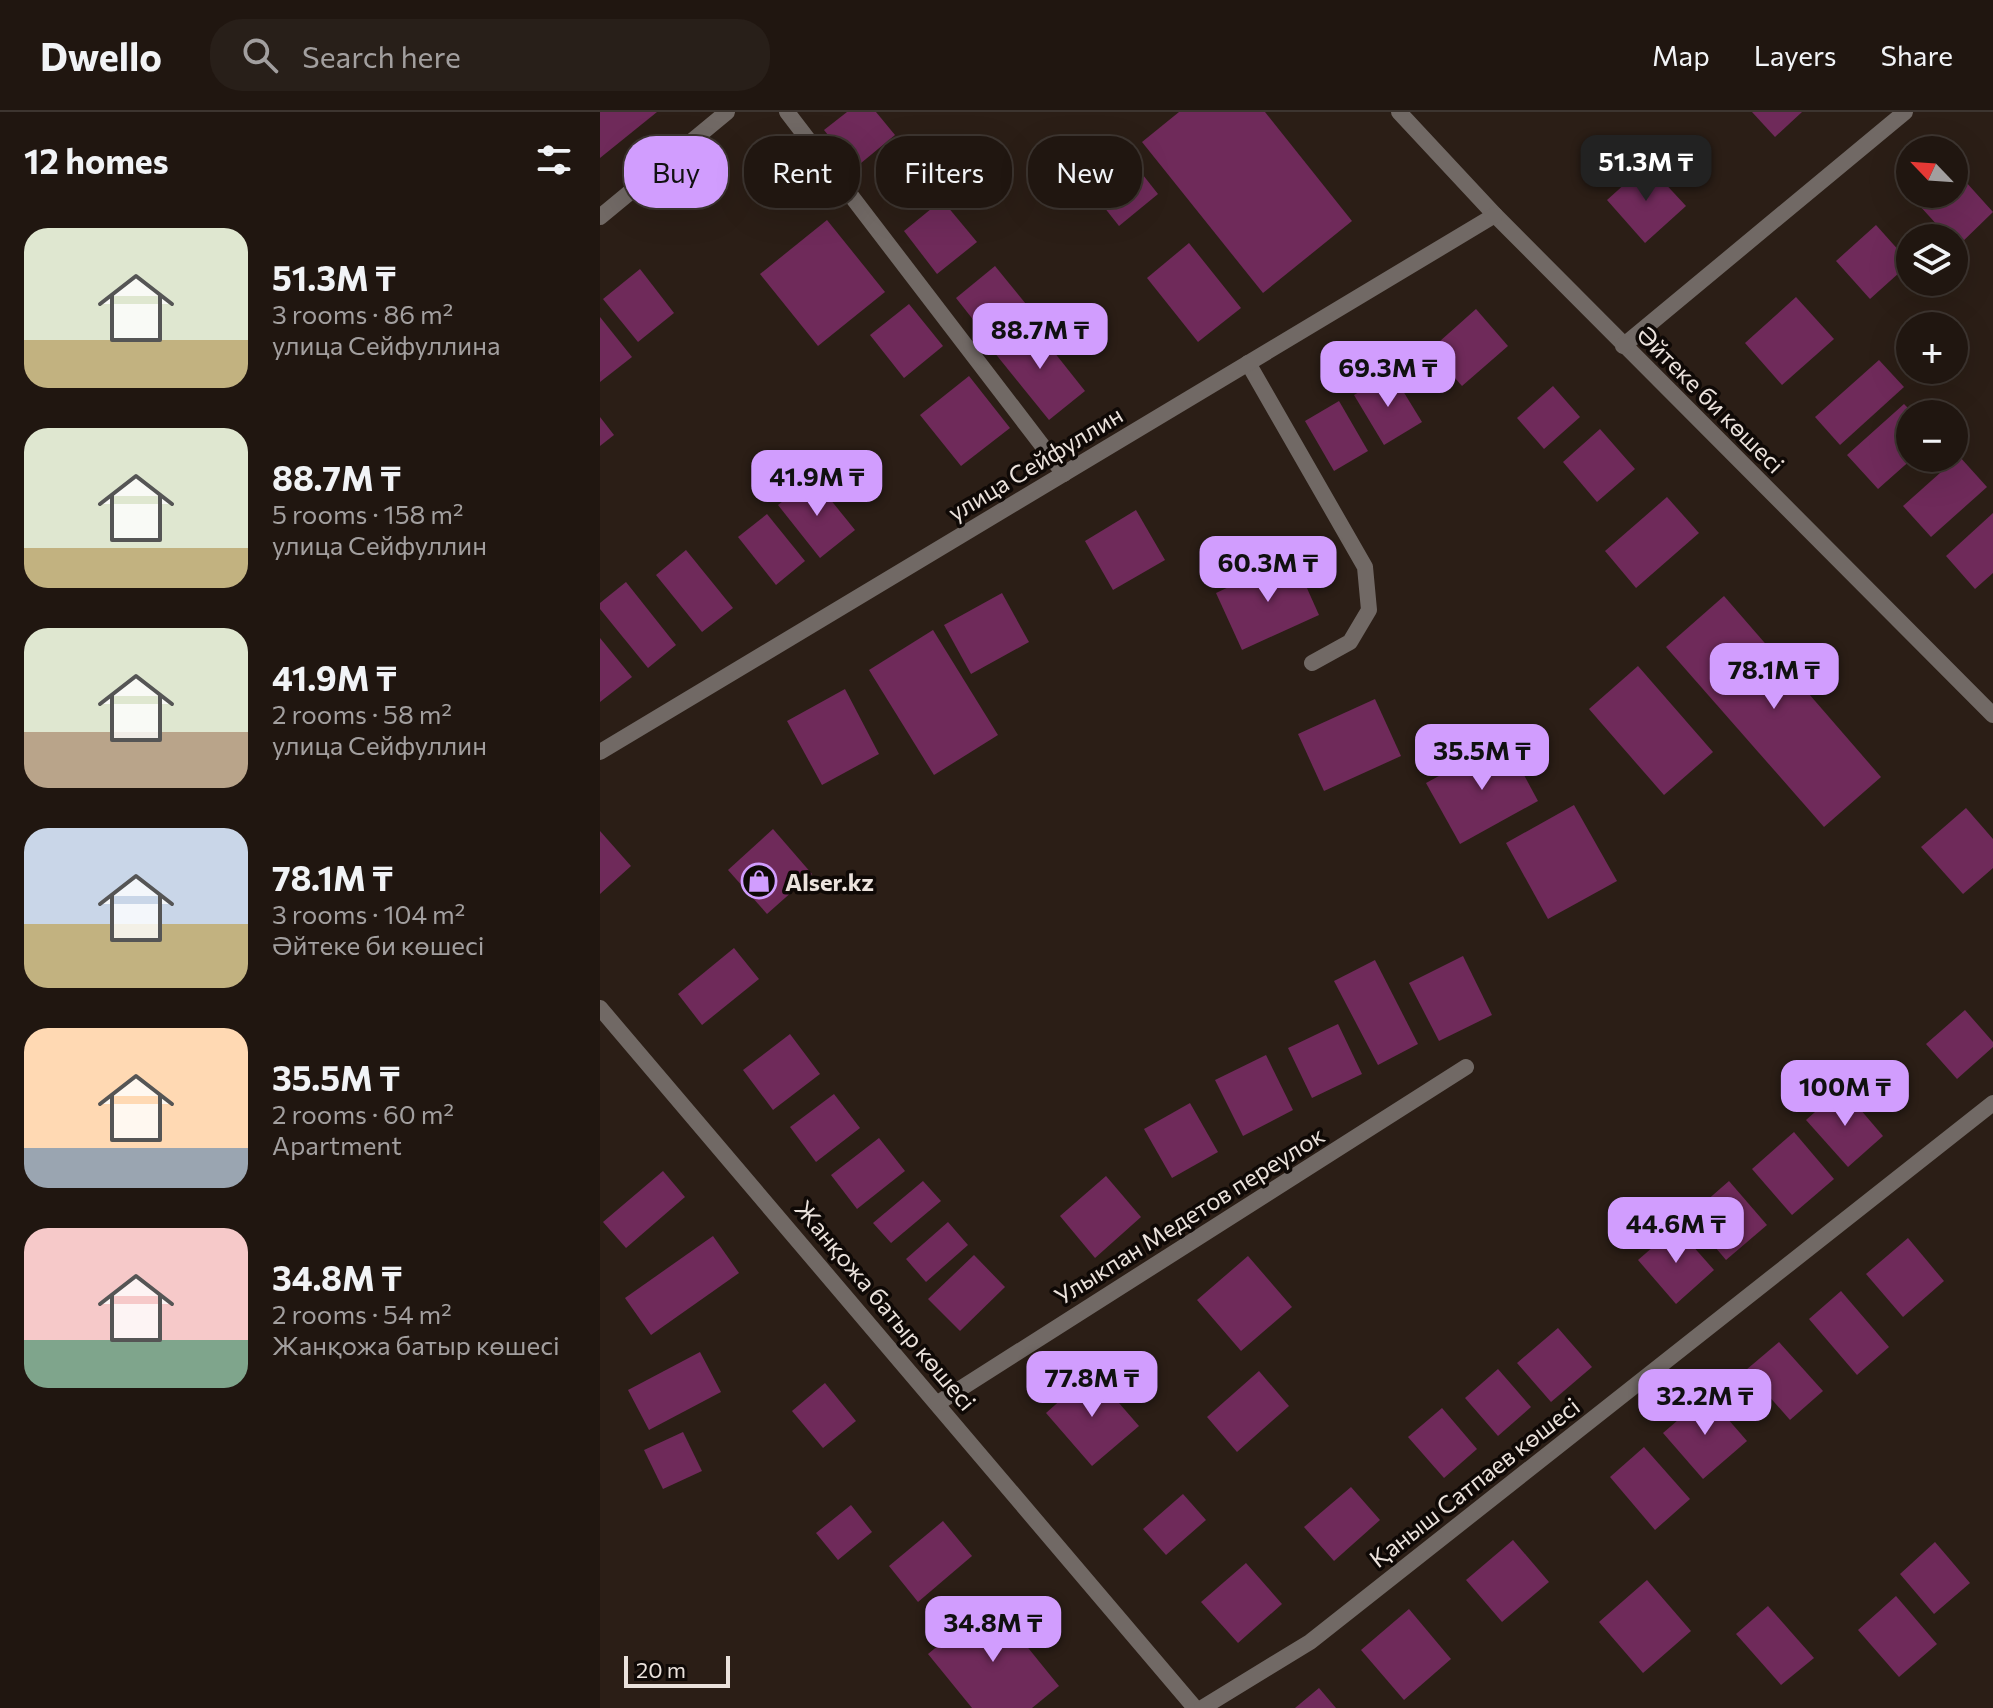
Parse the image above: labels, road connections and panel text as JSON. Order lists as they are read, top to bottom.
{
  "streets": {
    "street": [
      "Әйтеке би көшесі",
      "улица Сейфуллин",
      "Улыкпан Медетов переулок",
      "Жанқожа батыр көшесі",
      "Қаныш Сатпаев көшесі"
    ]
  },
  "crossings": [
    ["Әйтеке би көшесі", "улица Сейфуллин"],
    ["Улыкпан Медетов переулок", "Жанқожа батыр көшесі"]
  ],
  "places": {
    "shop": ["Alser.kz"]
  },
  "scale_bar": "20 m",
  "north": "top left",
  "page": {
    "header": "Dwello",
    "search": "Search here",
    "nav": ["Map", "Layers", "Share"],
    "heading": "12 homes",
    "price": [
      "51.3M ₸",
      "88.7M ₸",
      "69.3M ₸",
      "41.9M ₸",
      "60.3M ₸",
      "78.1M ₸",
      "35.5M ₸",
      "100M ₸",
      "44.6M ₸",
      "77.8M ₸",
      "32.2M ₸",
      "34.8M ₸"
    ],
    "map_buttons": ["+", "−"],
    "chip": [
      "Buy",
      "Rent",
      "Filters",
      "New"
    ],
    "list": [
      {
        "name": "51.3M ₸",
        "note": "3 rooms · 86 m² · улица Сейфуллина"
      },
      {
        "name": "88.7M ₸",
        "note": "5 rooms · 158 m² · улица Сейфуллин"
      },
      {
        "name": "41.9M ₸",
        "note": "2 rooms · 58 m² · улица Сейфуллин"
      },
      {
        "name": "78.1M ₸",
        "note": "3 rooms · 104 m² · Әйтеке би көшесі"
      },
      {
        "name": "35.5M ₸",
        "note": "2 rooms · 60 m² · Apartment"
      },
      {
        "name": "34.8M ₸",
        "note": "2 rooms · 54 m² · Жанқожа батыр көшесі"
      }
    ],
    "scale": "20 m"
  }
}
